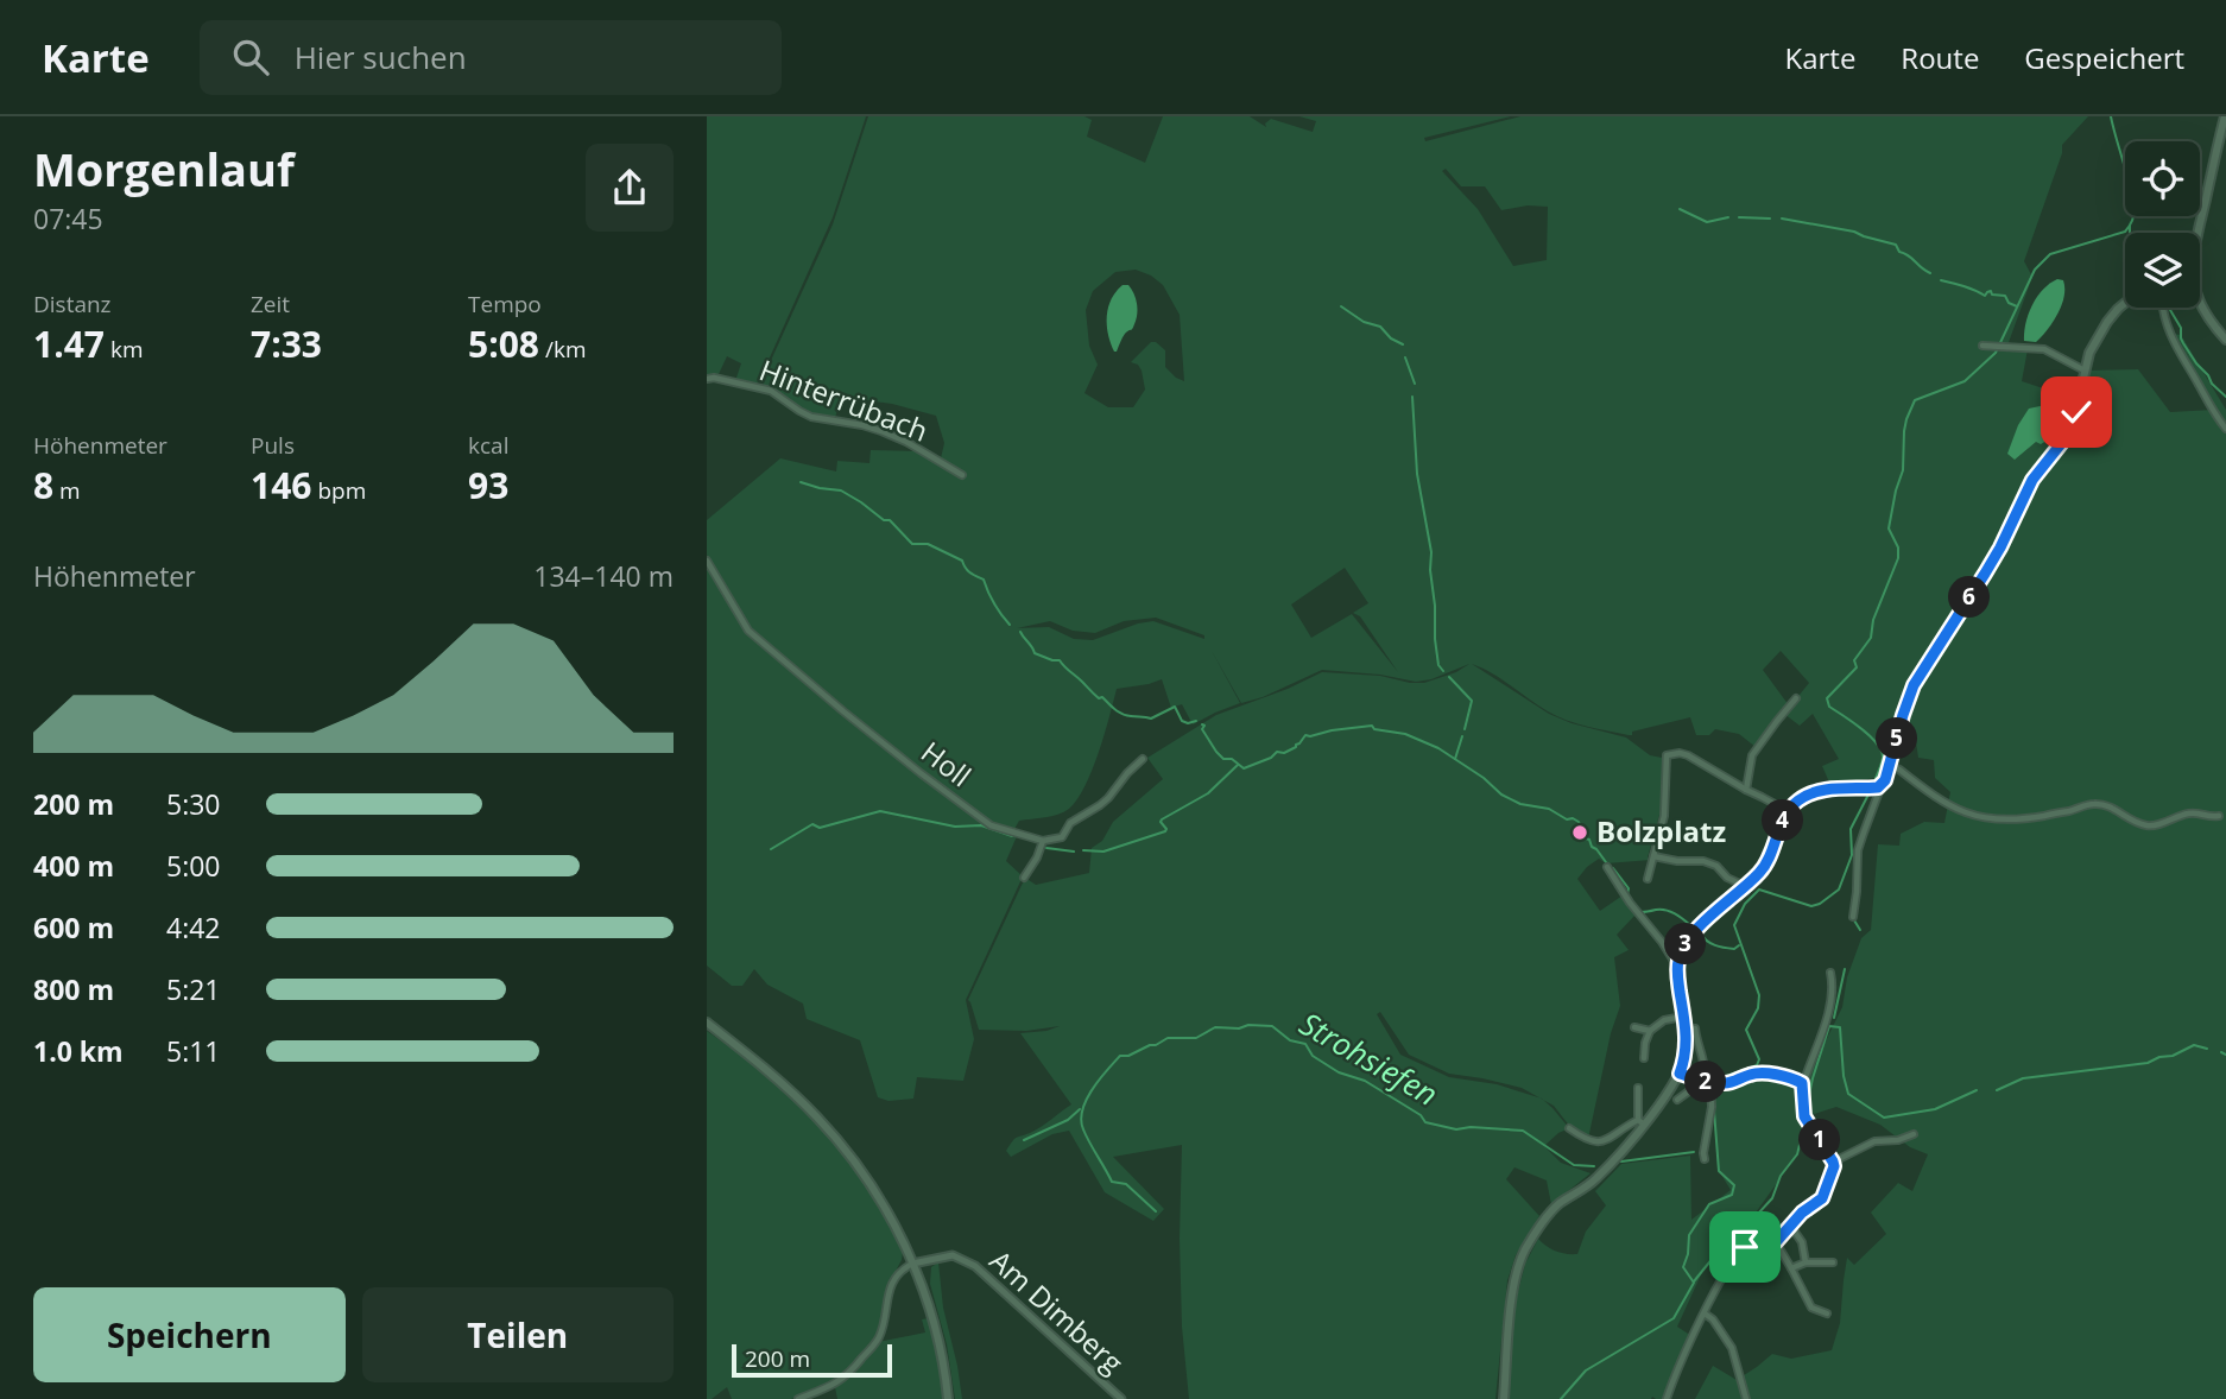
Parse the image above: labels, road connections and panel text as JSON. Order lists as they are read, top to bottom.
{
  "streets": {
    "street": ["Hinterrübach", "Holl", "Am Dimberg"]
  },
  "water": ["Strohsiefen"],
  "places": ["Bolzplatz"],
  "scale_bar": "200 m",
  "page": {
    "header": "Karte",
    "search": "Hier suchen",
    "nav": ["Karte", "Route", "Gespeichert"],
    "heading": ["Morgenlauf", "07:45"],
    "stats": [
      ["Distanz", "1.47 km"],
      ["Zeit", "7:33"],
      ["Tempo", "5:08 /km"],
      ["Höhenmeter", "8 m"],
      ["Puls", "146 bpm"],
      ["kcal", "93"]
    ],
    "chart": ["Höhenmeter", "134–140 m"],
    "pins": [
      "6",
      "5",
      "4",
      "3",
      "2",
      "1"
    ],
    "list": [
      {
        "name": "200 m",
        "note": "5:30"
      },
      {
        "name": "400 m",
        "note": "5:00"
      },
      {
        "name": "600 m",
        "note": "4:42"
      },
      {
        "name": "800 m",
        "note": "5:21"
      },
      {
        "name": "1.0 km",
        "note": "5:11"
      }
    ],
    "buttons": ["Speichern", "Teilen"],
    "scale": "200 m"
  }
}
